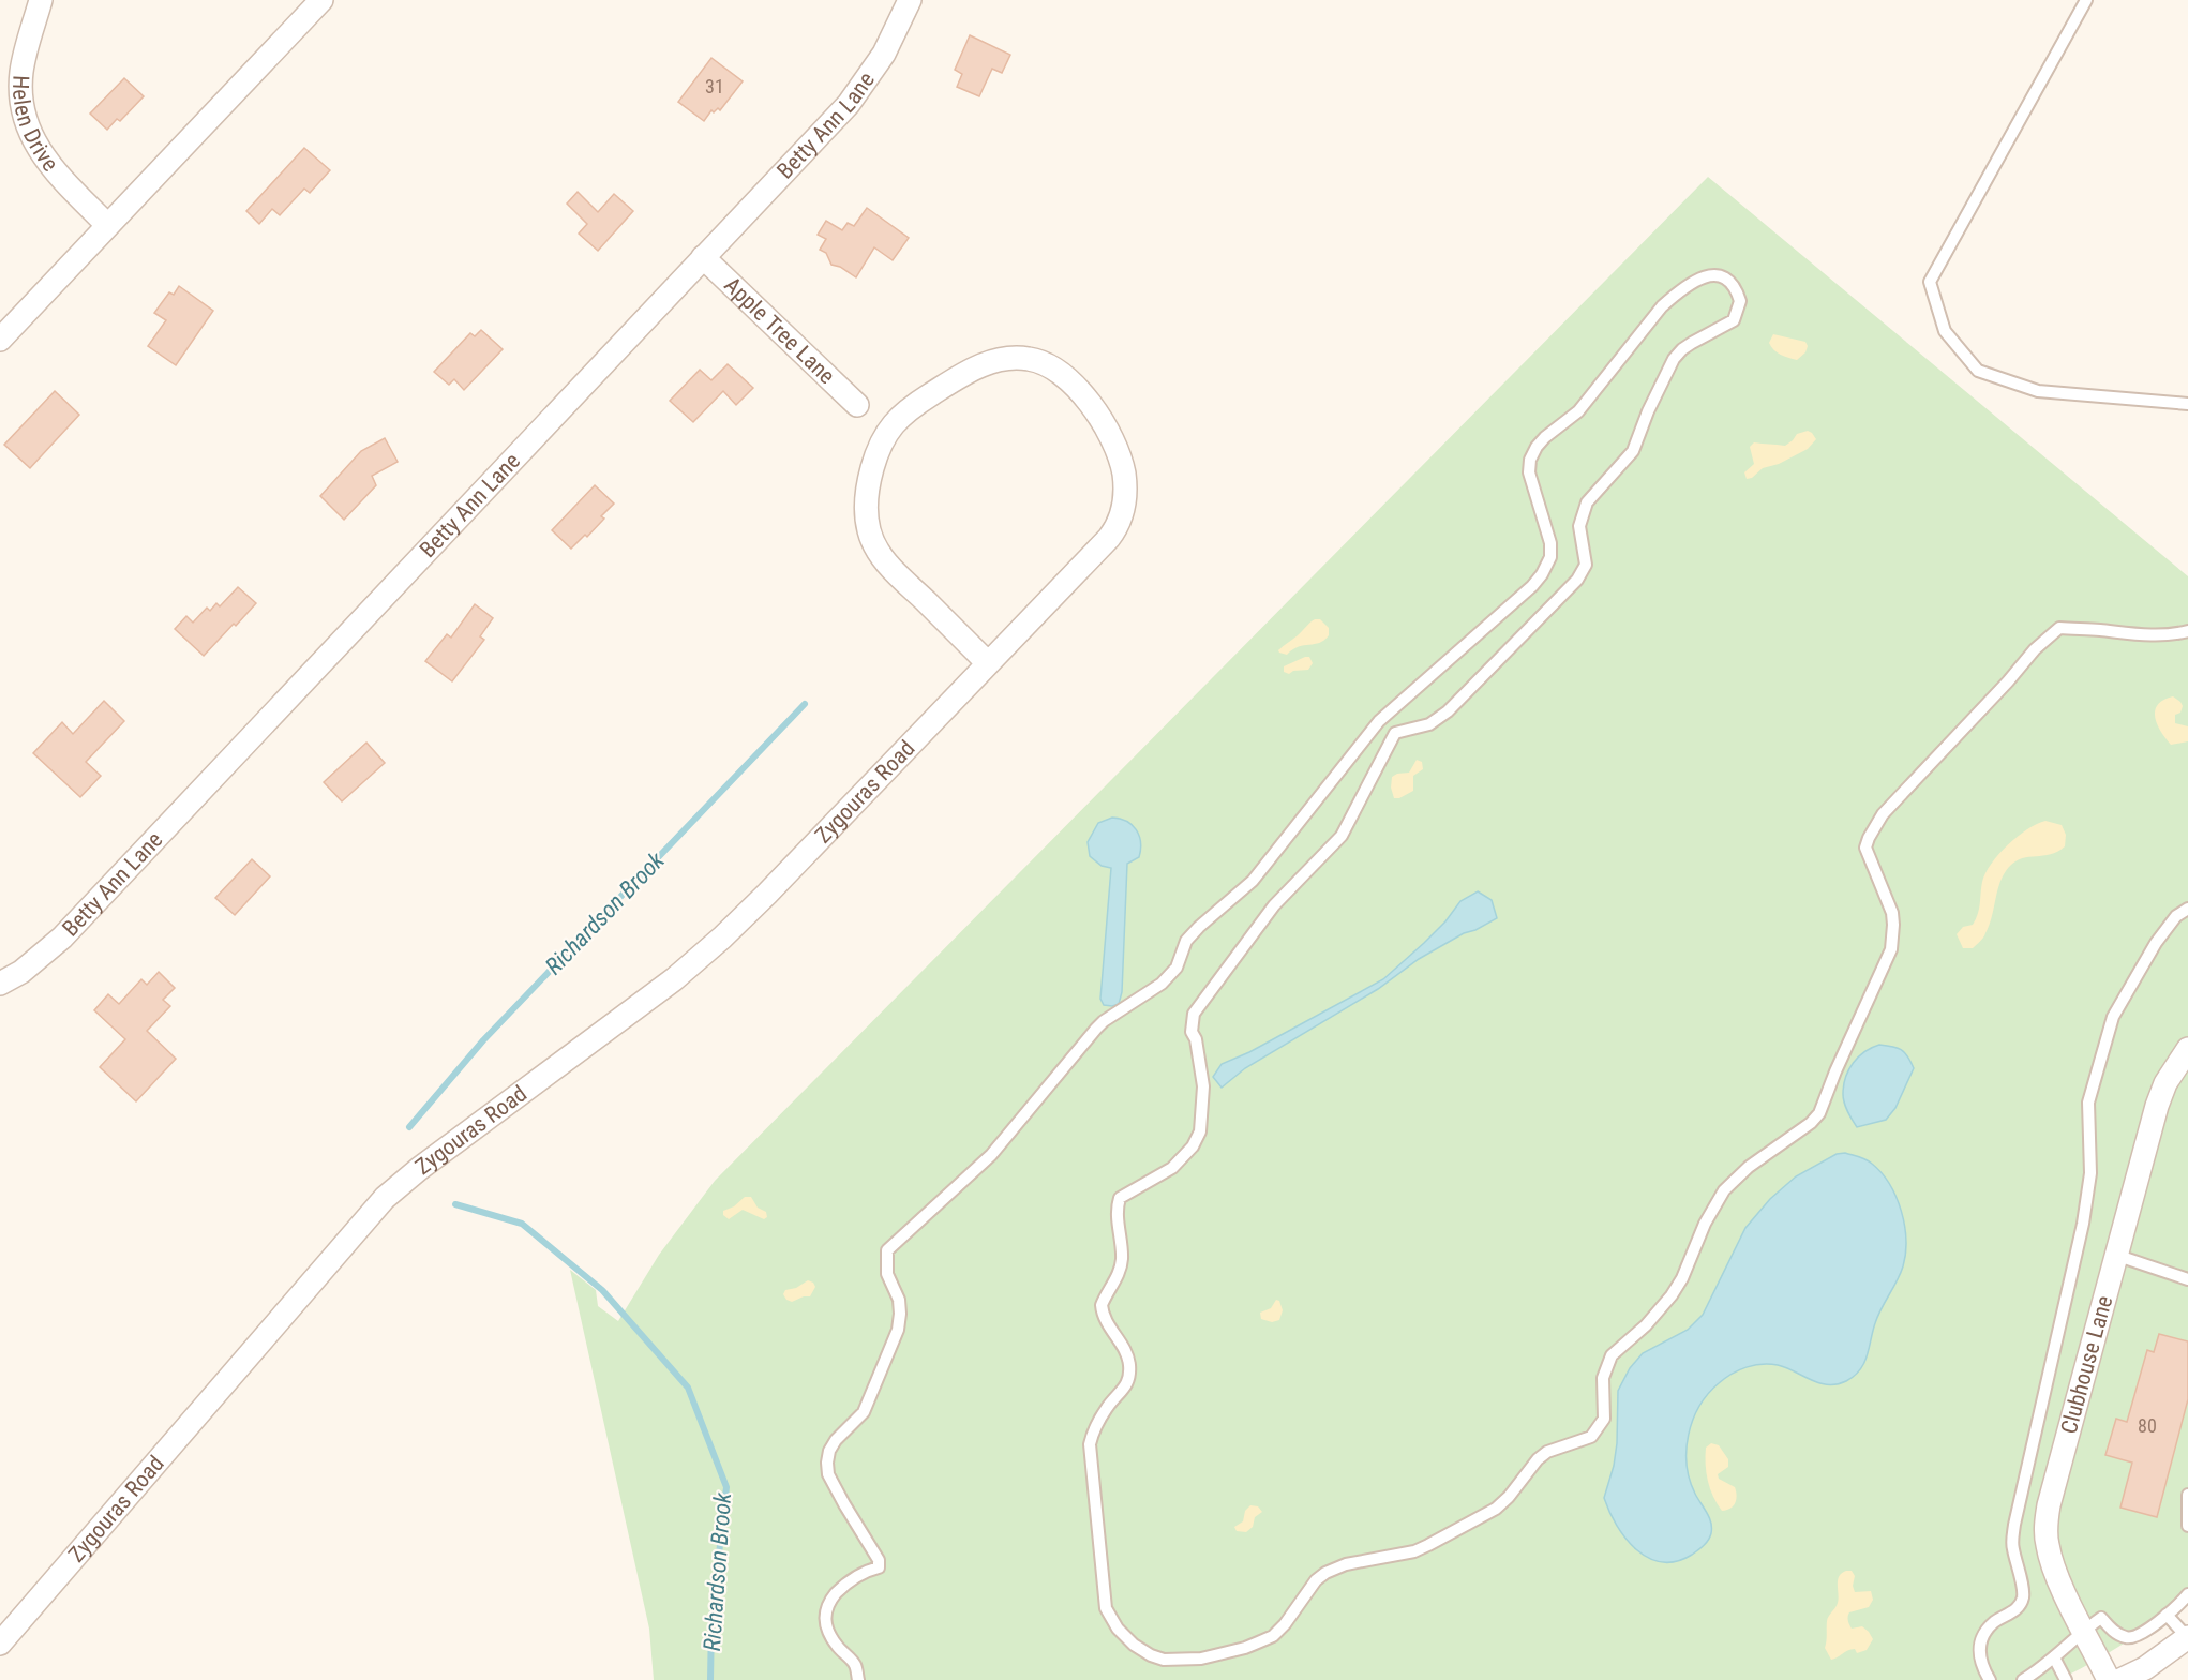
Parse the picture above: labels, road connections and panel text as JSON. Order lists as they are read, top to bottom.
{
  "streets": {
    "street": [
      "Helen Drive",
      "Betty Ann Lane",
      "Apple Tree Lane",
      "Zygouras Road",
      "Clubhouse Lane"
    ]
  },
  "crossings": [
    ["Betty Ann Lane", "Apple Tree Lane"]
  ],
  "water": ["Richardson Brook"],
  "house_numbers": ["31", "80"]
}
